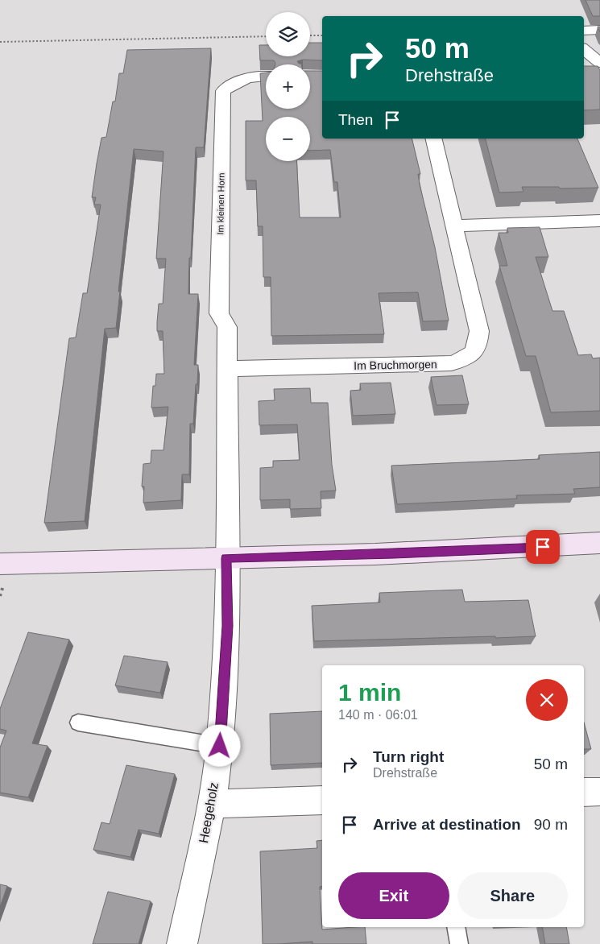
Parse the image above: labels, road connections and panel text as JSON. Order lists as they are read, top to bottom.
{
  "streets": {
    "street": ["Im kleinen Horn", "Im Bruchmorgen", "Heegeholz"]
  },
  "crossings": [
    ["Im kleinen Horn", "Im Bruchmorgen"]
  ],
  "page": {
    "map_buttons": ["+", "−"],
    "turn": ["50 m", "Drehstraße"],
    "then": "Then",
    "heading": ["1 min", "140 m · 06:01"],
    "list": [
      {
        "name": "Turn right",
        "note": "Drehstraße",
        "value": "50 m"
      },
      {
        "name": "Arrive at destination",
        "value": "90 m"
      }
    ],
    "buttons": ["Exit", "Share"]
  }
}
